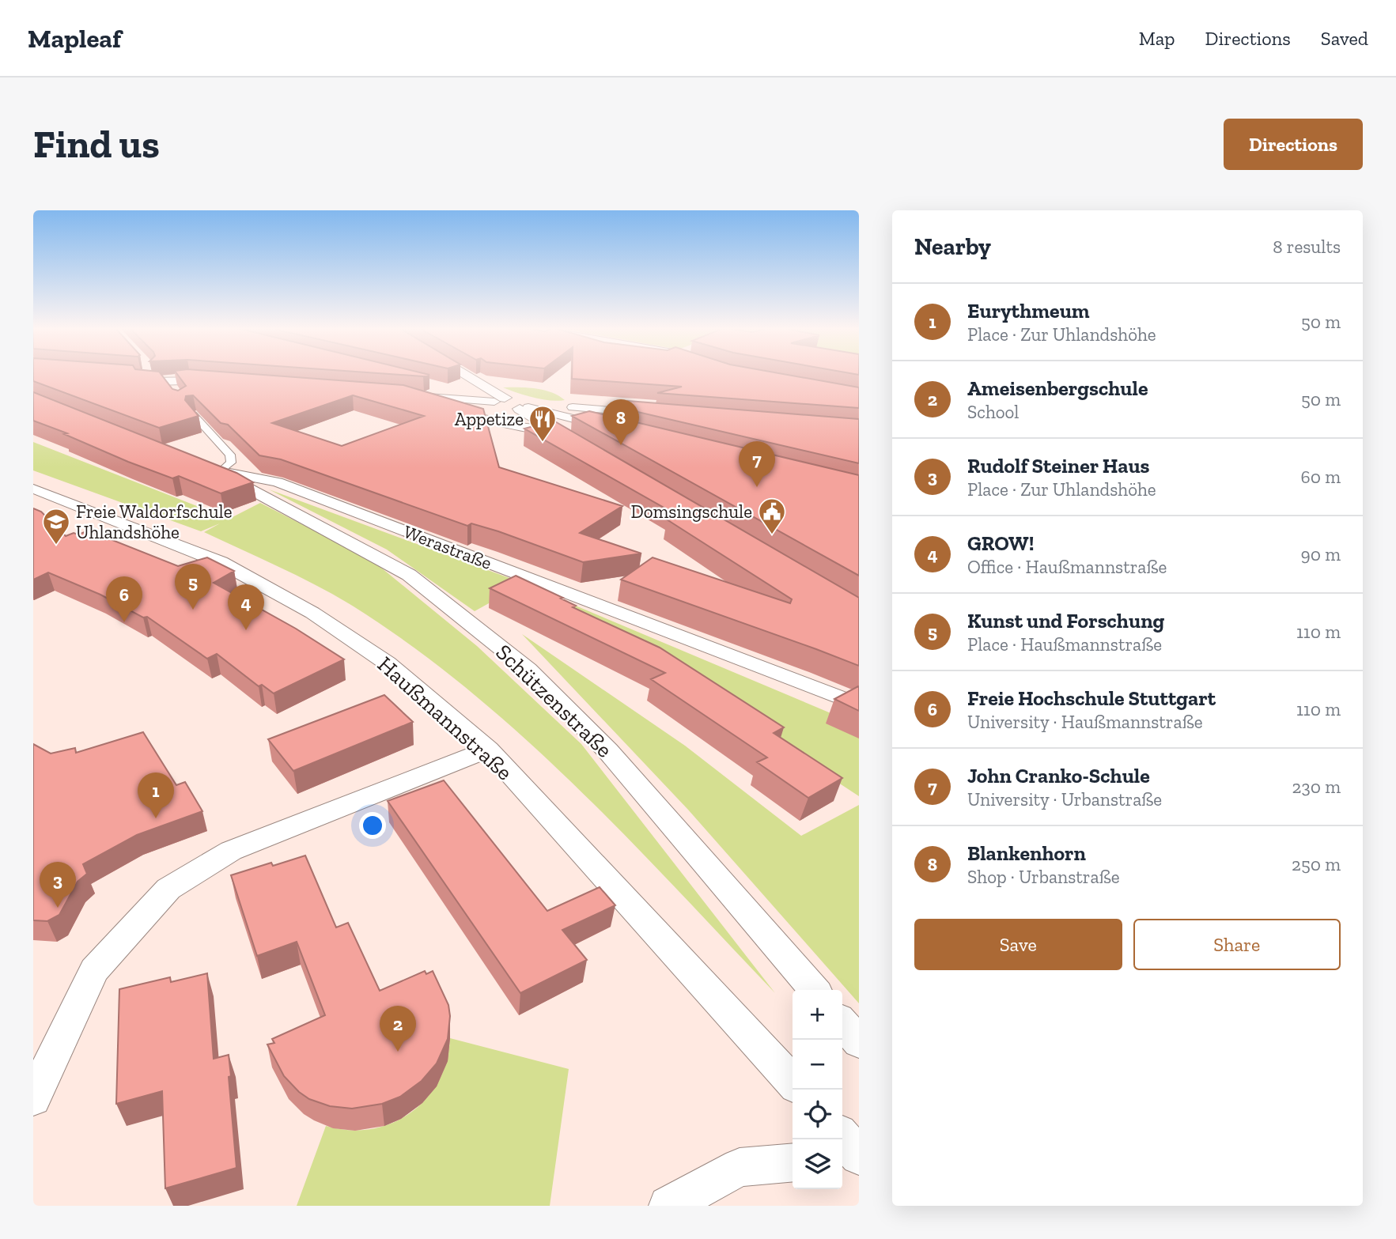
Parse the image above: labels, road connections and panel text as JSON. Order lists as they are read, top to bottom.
{
  "streets": {
    "street": ["Werastraße", "Schützenstraße", "Haußmannstraße"]
  },
  "crossings": [
    ["Werastraße", "Schützenstraße"]
  ],
  "places": {
    "restaurant": ["Appetize"],
    "public building": ["Domsingschule"],
    "school or university": ["Freie Waldorfschule Uhlandshöhe"]
  },
  "page": {
    "header": "Mapleaf",
    "nav": ["Map", "Directions", "Saved"],
    "buttons": [
      "Directions",
      ["Save", "Share"]
    ],
    "title": "Find us",
    "heading": ["Nearby", "8 results"],
    "list": [
      {
        "mark": "1",
        "name": "Eurythmeum",
        "note": "Place · Zur Uhlandshöhe",
        "value": "50 m"
      },
      {
        "mark": "2",
        "name": "Ameisenbergschule",
        "note": "School",
        "value": "50 m"
      },
      {
        "mark": "3",
        "name": "Rudolf Steiner Haus",
        "note": "Place · Zur Uhlandshöhe",
        "value": "60 m"
      },
      {
        "mark": "4",
        "name": "GROW!",
        "note": "Office · Haußmannstraße",
        "value": "90 m"
      },
      {
        "mark": "5",
        "name": "Kunst und Forschung",
        "note": "Place · Haußmannstraße",
        "value": "110 m"
      },
      {
        "mark": "6",
        "name": "Freie Hochschule Stuttgart",
        "note": "University · Haußmannstraße",
        "value": "110 m"
      },
      {
        "mark": "7",
        "name": "John Cranko-Schule",
        "note": "University · Urbanstraße",
        "value": "230 m"
      },
      {
        "mark": "8",
        "name": "Blankenhorn",
        "note": "Shop · Urbanstraße",
        "value": "250 m"
      }
    ],
    "pins": [
      "8",
      "7",
      "5",
      "6",
      "4",
      "1",
      "3",
      "2"
    ],
    "map_buttons": ["+", "−"]
  }
}
